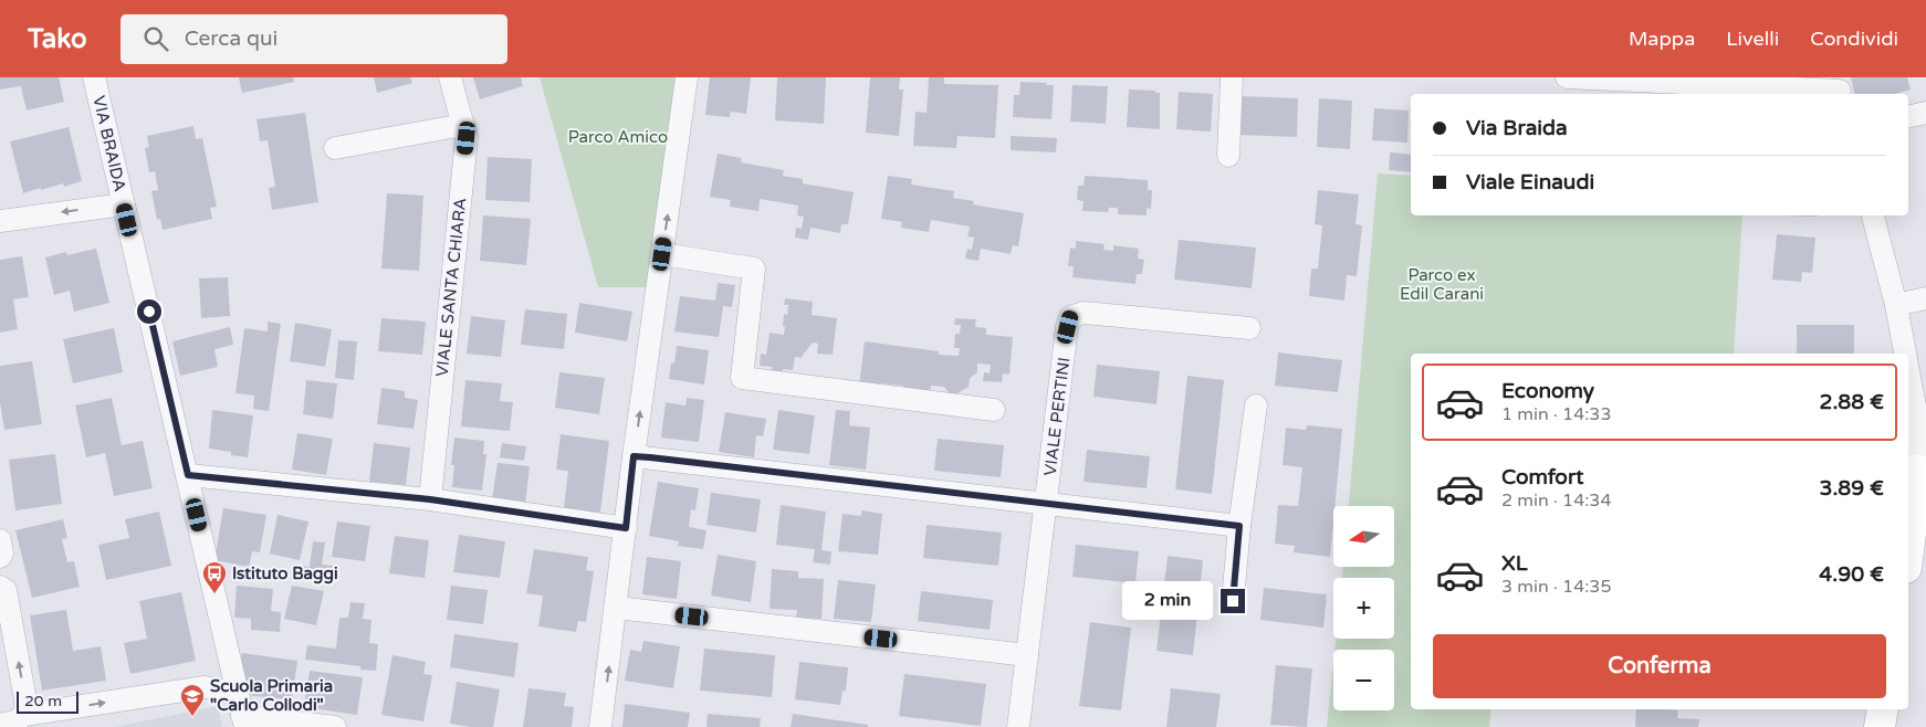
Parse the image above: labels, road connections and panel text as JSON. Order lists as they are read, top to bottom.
{
  "streets": {
    "street": ["VIA BRAIDA", "VIALE SANTA CHIARA", "VIALE PERTINI"]
  },
  "parks": ["Parco Amico", "Parco ex Edil Carani"],
  "places": {
    "bus stop": ["Istituto Baggi"],
    "school or university": ["Scuola Primaria \"Carlo Collodi\""]
  },
  "scale_bar": "20 m",
  "north": "left",
  "page": {
    "header": "Tako",
    "search": "Cerca qui",
    "nav": ["Mappa", "Livelli", "Condividi"],
    "banner": ["Via Braida", "Viale Einaudi"],
    "list": [
      {
        "name": "Economy",
        "note": "1 min · 14:33",
        "value": "2.88 €"
      },
      {
        "name": "Comfort",
        "note": "2 min · 14:34",
        "value": "3.89 €"
      },
      {
        "name": "XL",
        "note": "3 min · 14:35",
        "value": "4.90 €"
      }
    ],
    "map_buttons": ["+", "−"],
    "bubble": "2 min",
    "buttons": "Conferma",
    "scale": "20 m"
  }
}
